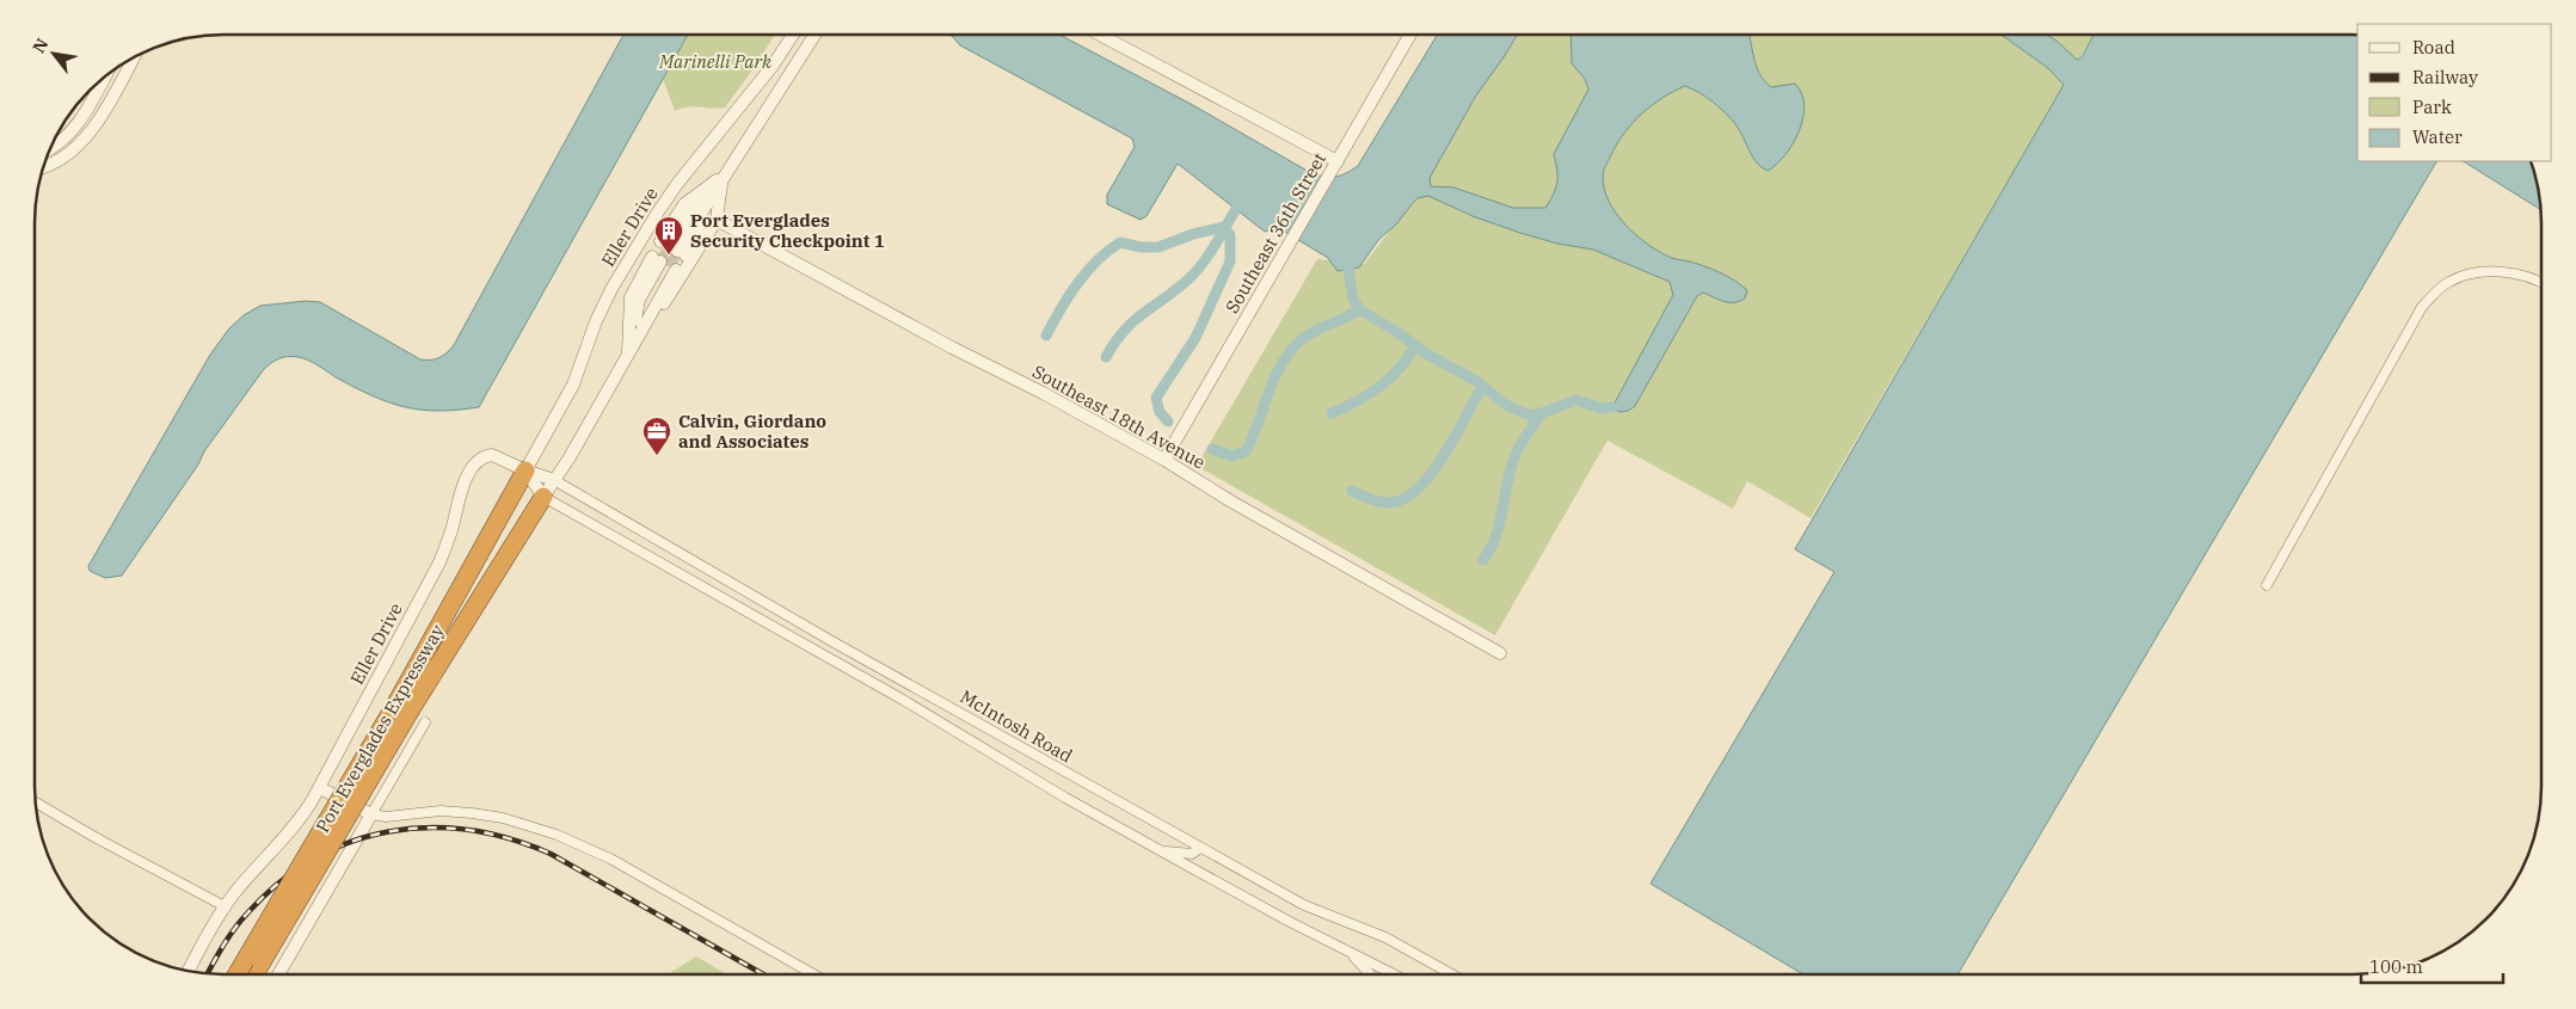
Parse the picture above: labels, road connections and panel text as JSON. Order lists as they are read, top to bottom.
{
  "streets": {
    "highway": ["Port Everglades Expressway"],
    "street": [
      "Eller Drive",
      "Southeast 36th Street",
      "Southeast 18th Avenue",
      "McIntosh Road"
    ]
  },
  "crossings": [
    ["Eller Drive", "Southeast 18th Avenue"],
    ["Eller Drive", "McIntosh Road"],
    ["Eller Drive", "Port Everglades Expressway"],
    ["Southeast 36th Street", "Southeast 18th Avenue"],
    ["McIntosh Road", "Port Everglades Expressway"]
  ],
  "parks": ["Marinelli Park"],
  "places": {
    "building": ["Port Everglades Security Checkpoint 1"],
    "office": ["Calvin, Giordano and Associates"]
  },
  "legend": [
    "Road",
    "Railway",
    "Park",
    "Water"
  ],
  "scale_bar": "100 m",
  "north": "top left"
}
